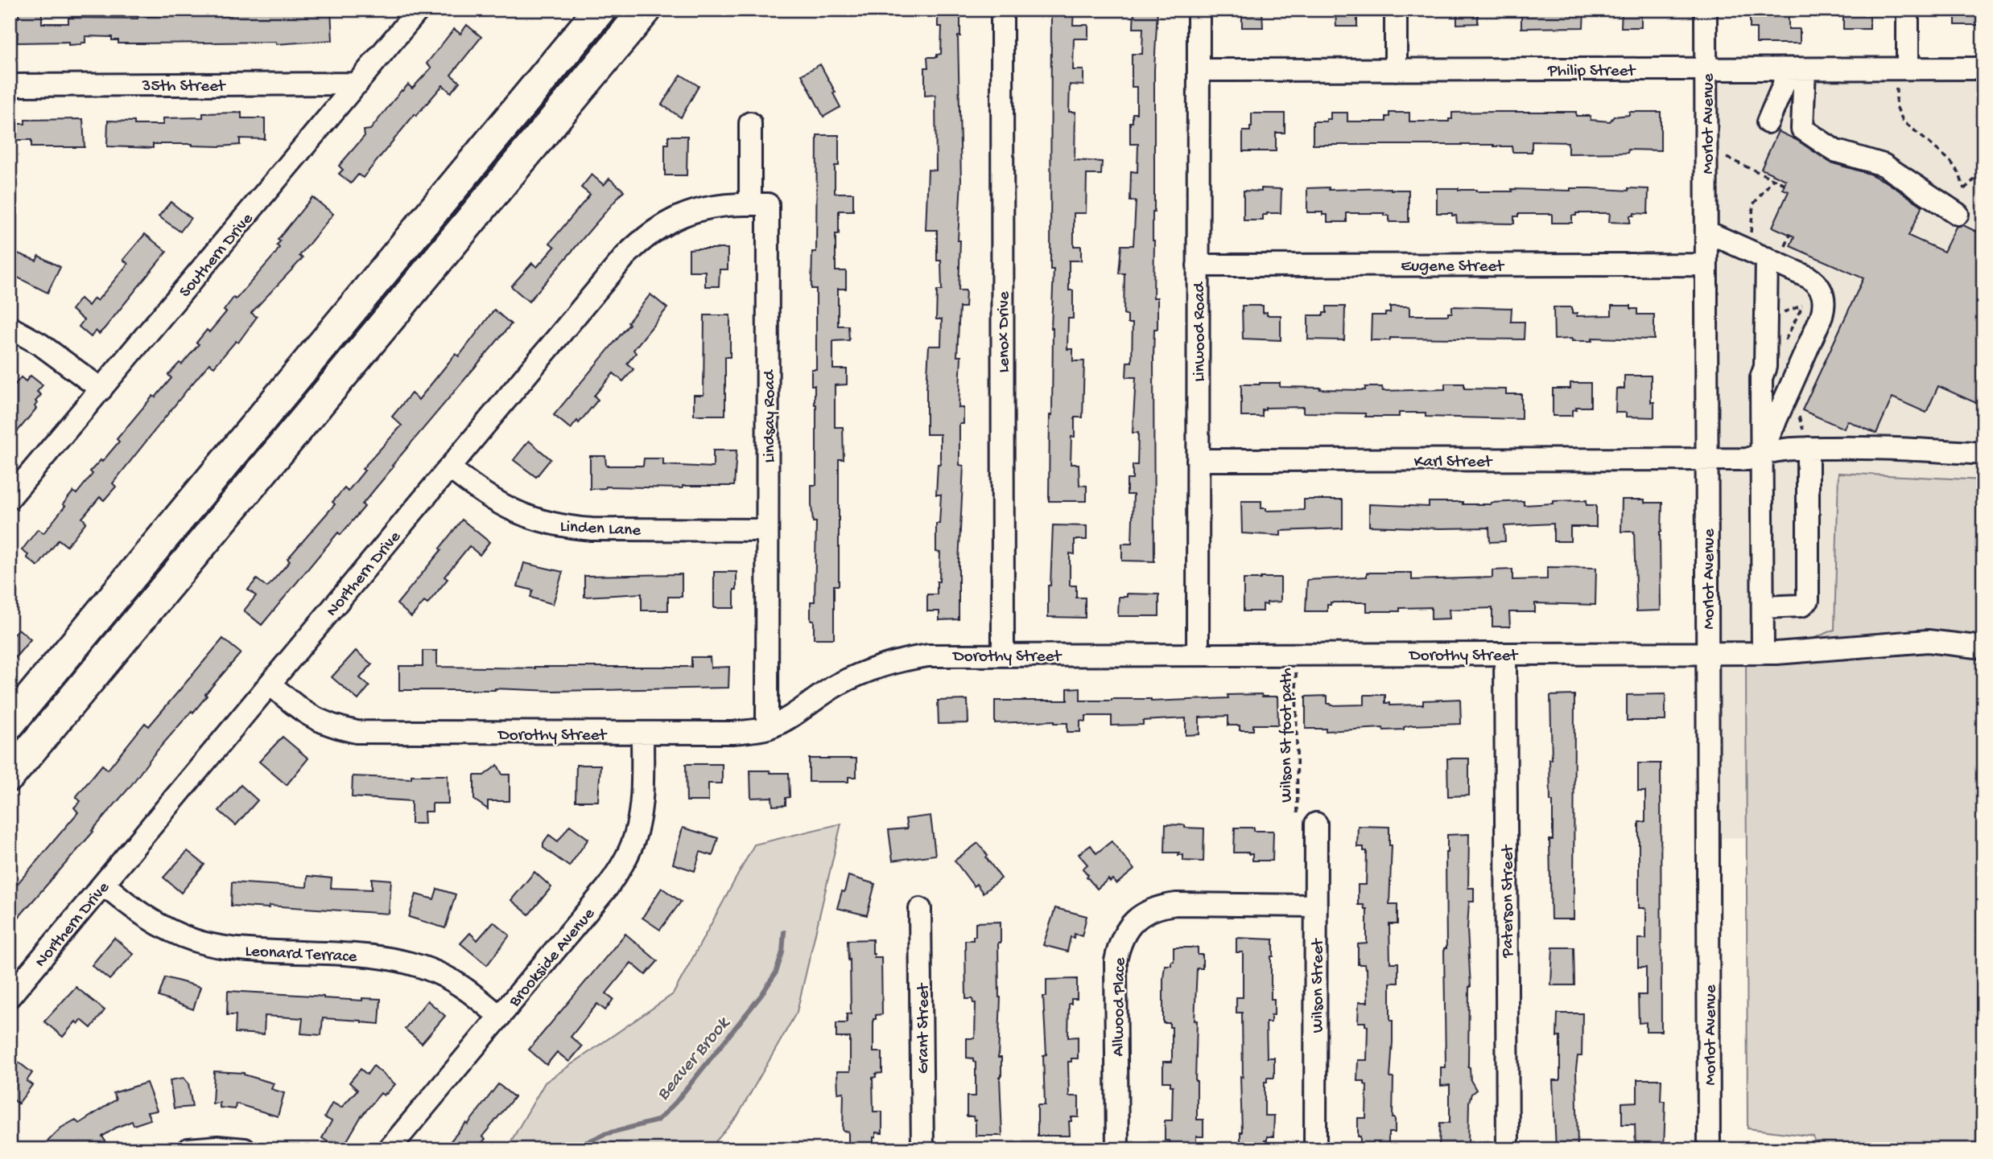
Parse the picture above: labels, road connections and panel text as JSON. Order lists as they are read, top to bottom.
{
  "streets": {
    "street": [
      "Philip Street",
      "35th Street",
      "Morlot Avenue",
      "Southern Drive",
      "Eugene Street",
      "Lenox Drive",
      "Linwood Road",
      "Lindsay Road",
      "Karl Street",
      "Linden Lane",
      "Northern Drive",
      "Dorothy Street",
      "Paterson Street",
      "Leonard Terrace",
      "Brookside Avenue",
      "Wilson Street",
      "Allwood Place",
      "Grant Street"
    ],
    "path": ["Wilson St foot path"]
  },
  "crossings": [
    ["Philip Street", "Morlot Avenue"],
    ["Philip Street", "Linwood Road"],
    ["35th Street", "Southern Drive"],
    ["Morlot Avenue", "Eugene Street"],
    ["Morlot Avenue", "Karl Street"],
    ["Morlot Avenue", "Dorothy Street"],
    ["Eugene Street", "Linwood Road"],
    ["Lenox Drive", "Dorothy Street"],
    ["Linwood Road", "Karl Street"],
    ["Linwood Road", "Dorothy Street"],
    ["Lindsay Road", "Linden Lane"],
    ["Lindsay Road", "Northern Drive"],
    ["Lindsay Road", "Dorothy Street"],
    ["Linden Lane", "Northern Drive"],
    ["Northern Drive", "Dorothy Street"],
    ["Northern Drive", "Leonard Terrace"],
    ["Dorothy Street", "Wilson St foot path"],
    ["Dorothy Street", "Paterson Street"],
    ["Dorothy Street", "Brookside Avenue"],
    ["Wilson St foot path", "Wilson Street"],
    ["Leonard Terrace", "Brookside Avenue"],
    ["Wilson Street", "Allwood Place"]
  ],
  "water": ["Beaver Brook"]
}
